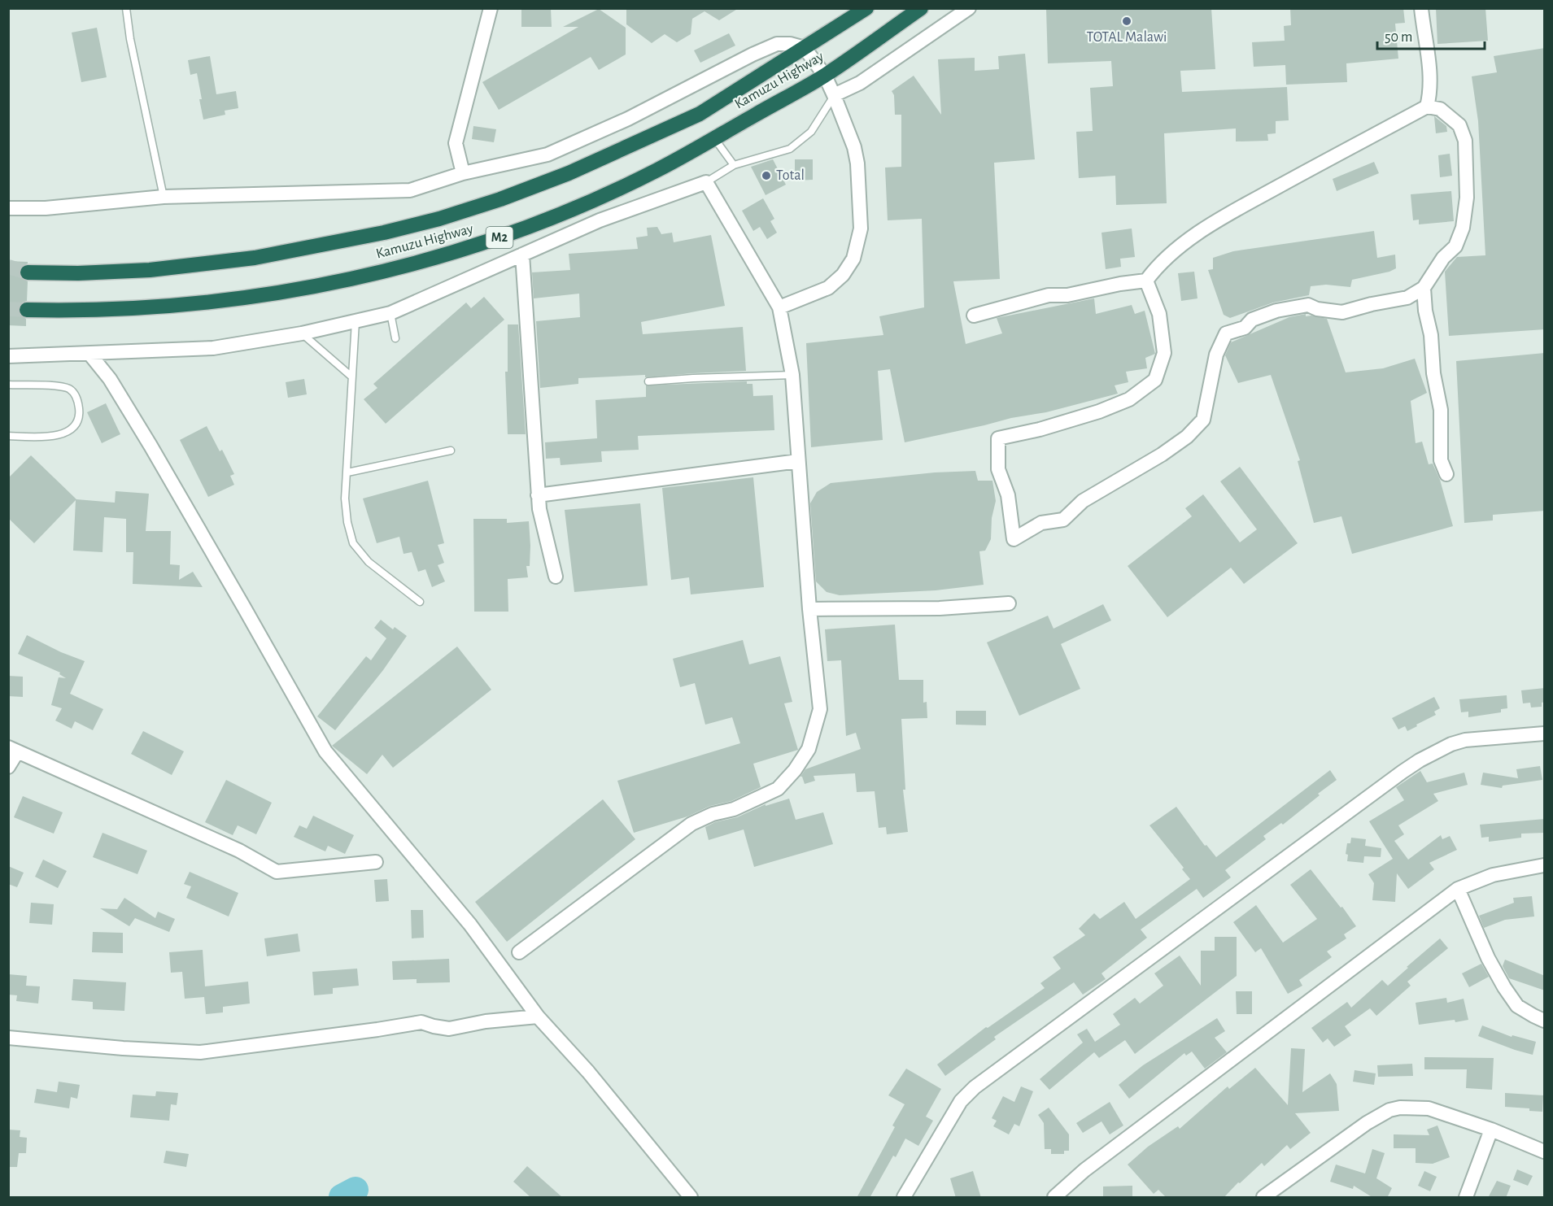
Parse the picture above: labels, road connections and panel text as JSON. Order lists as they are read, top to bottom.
{
  "streets": {
    "highway": ["Kamuzu Highway", "M2"]
  },
  "places": ["TOTAL Malawi", "Total"],
  "scale_bar": "50 m"
}
